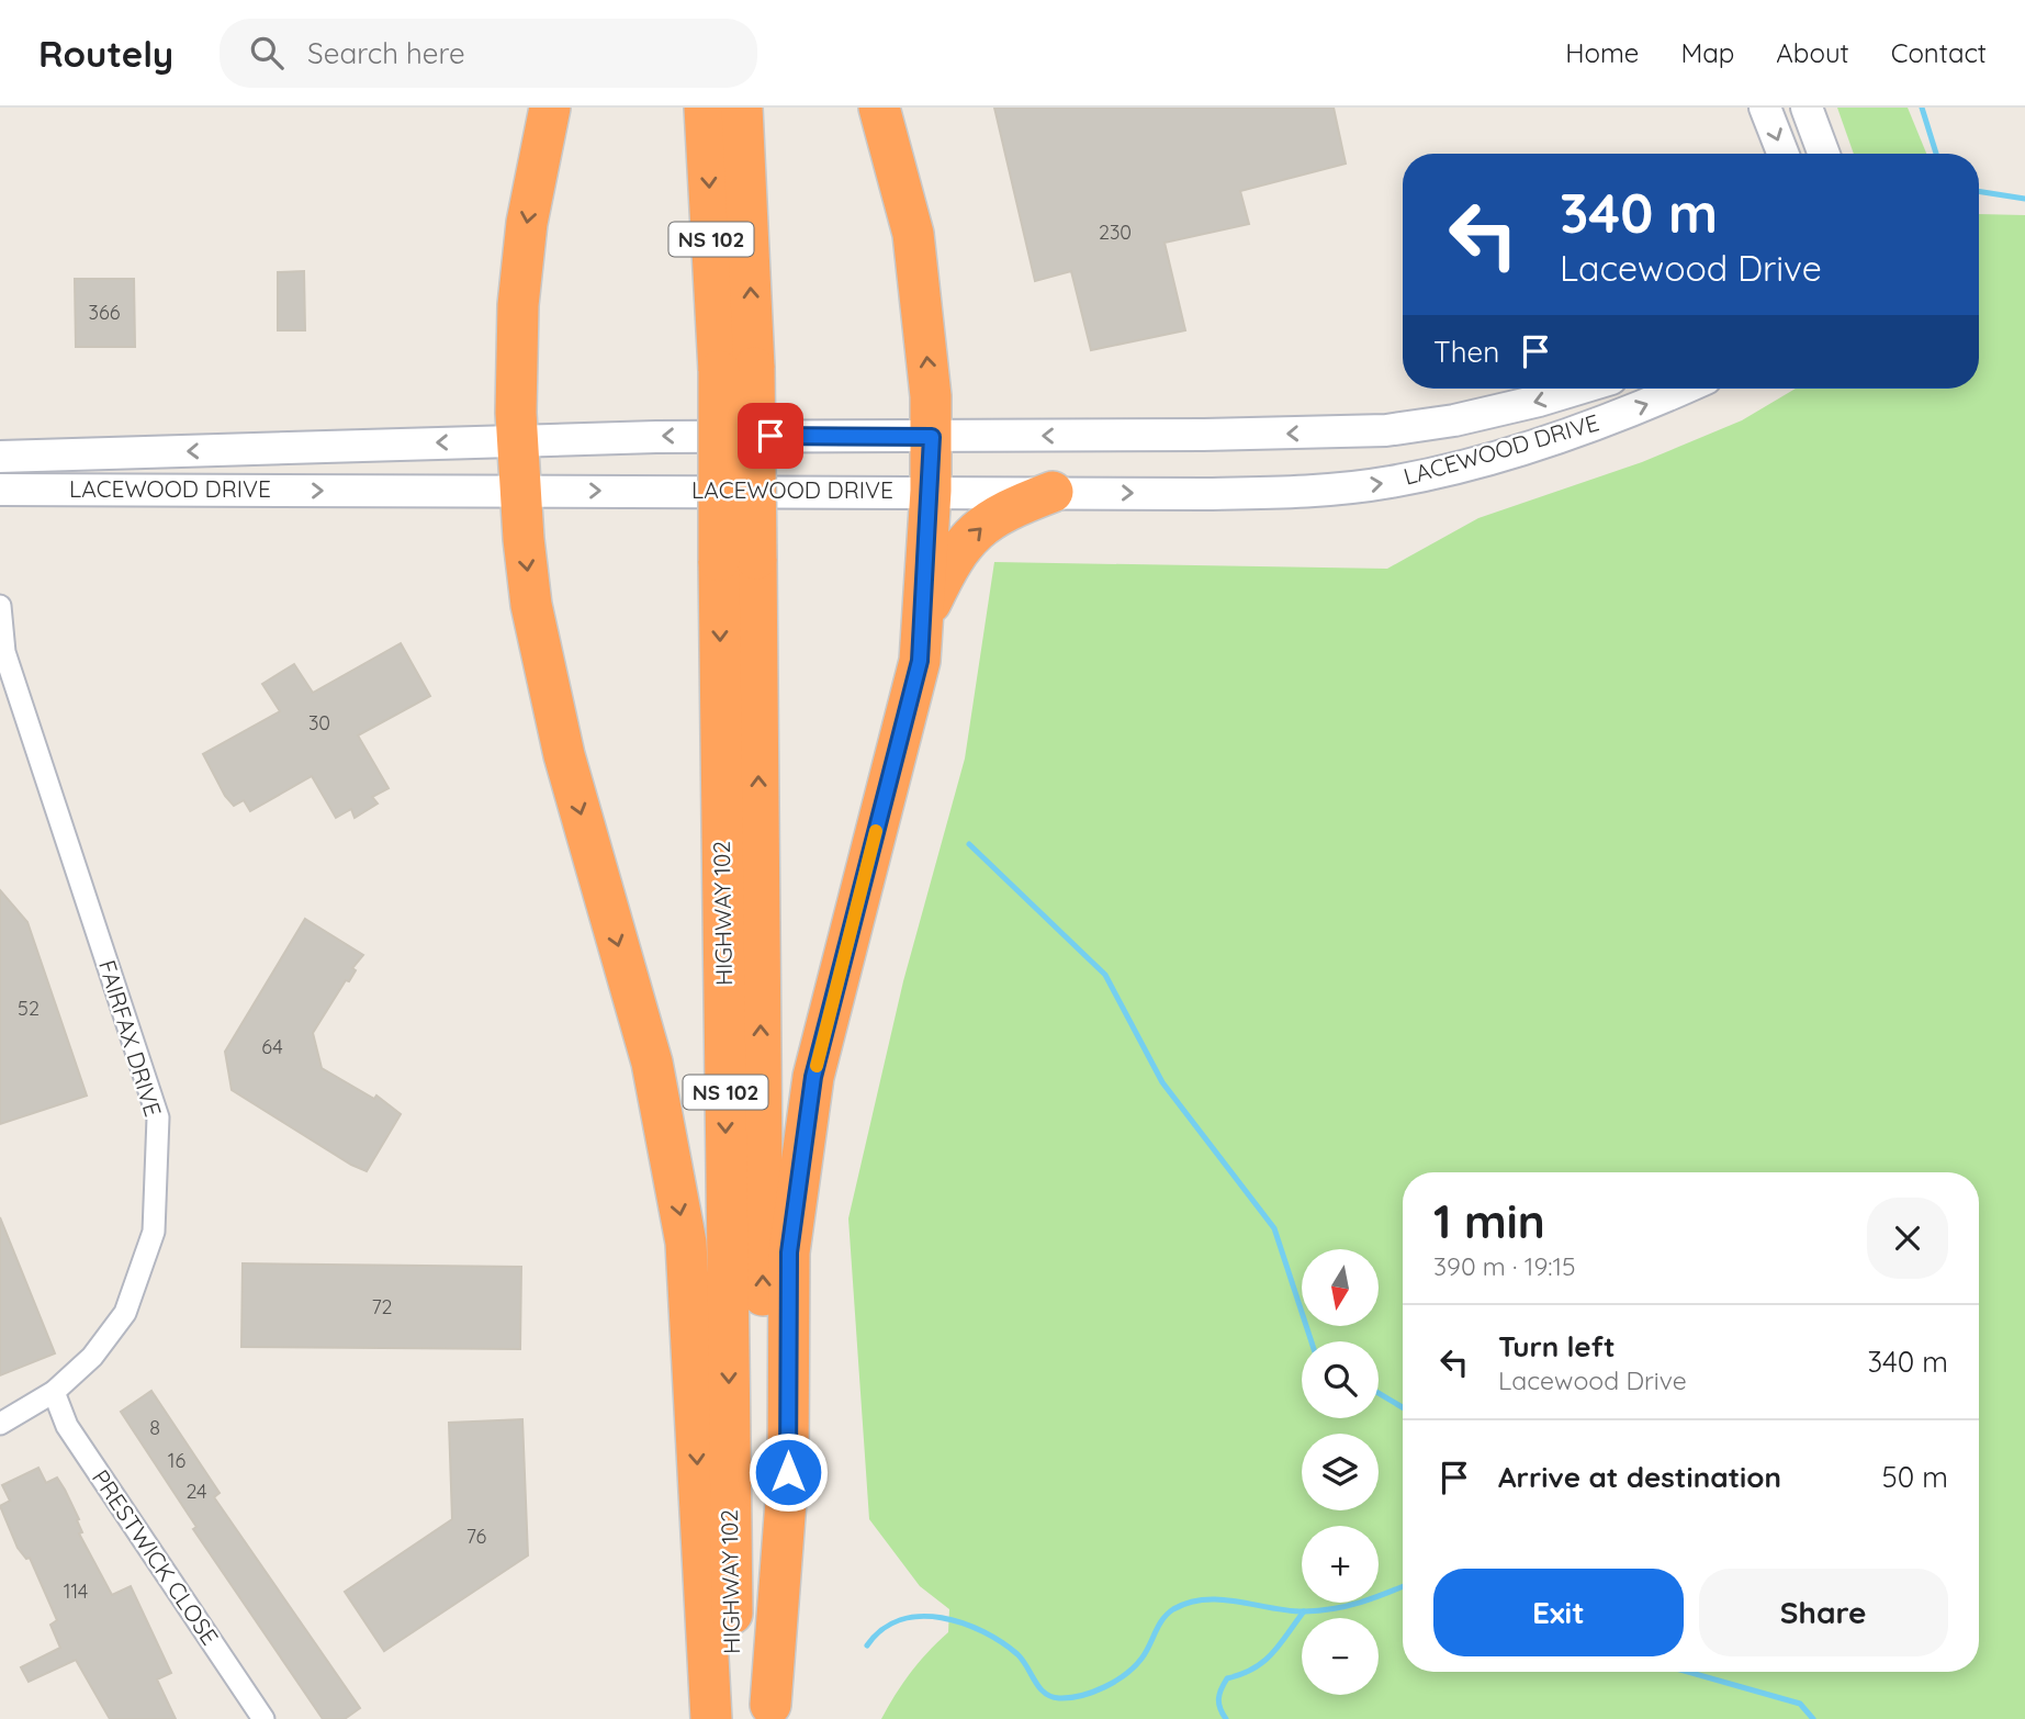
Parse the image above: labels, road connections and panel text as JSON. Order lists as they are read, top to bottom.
{
  "streets": {
    "highway": ["NS 102", "HIGHWAY 102"],
    "main road": ["LACEWOOD DRIVE"],
    "street": ["FAIRFAX DRIVE", "PRESTWICK CLOSE"]
  },
  "crossings": [
    ["FAIRFAX DRIVE", "PRESTWICK CLOSE"]
  ],
  "house_numbers": [
    "230",
    "366",
    "30",
    "52",
    "64",
    "72",
    "8",
    "16",
    "24",
    "76",
    "114"
  ],
  "north": "bottom",
  "page": {
    "header": "Routely",
    "search": "Search here",
    "nav": [
      "Home",
      "Map",
      "About",
      "Contact"
    ],
    "turn": ["340 m", "Lacewood Drive"],
    "then": "Then",
    "heading": ["1 min", "390 m · 19:15"],
    "map_buttons": ["+", "−"],
    "list": [
      {
        "name": "Turn left",
        "note": "Lacewood Drive",
        "value": "340 m"
      },
      {
        "name": "Arrive at destination",
        "value": "50 m"
      }
    ],
    "buttons": ["Exit", "Share"]
  }
}
